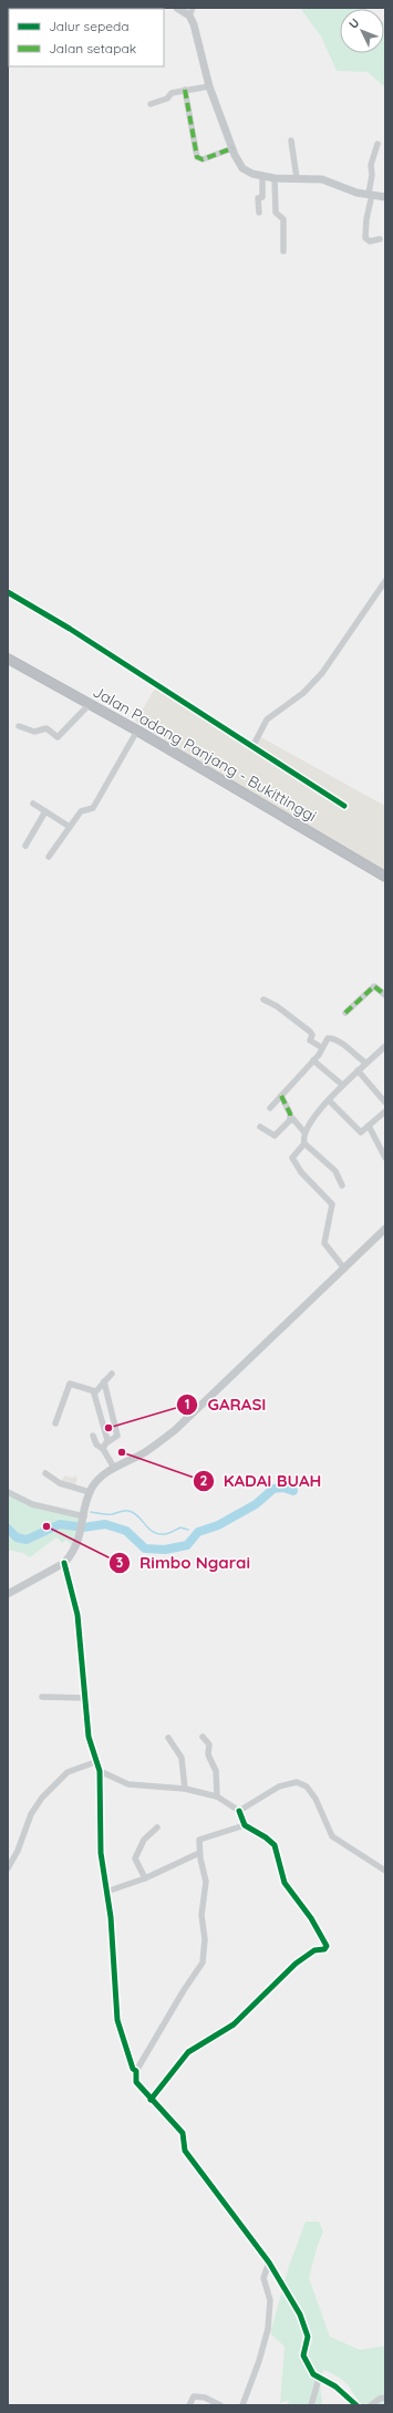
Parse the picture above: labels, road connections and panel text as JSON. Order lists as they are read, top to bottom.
{
  "streets": {
    "highway": ["Jalan Padang Panjang - Bukittinggi"]
  },
  "places": ["GARASI", "KADAI BUAH", "Rimbo Ngarai"],
  "legend": ["Jalur sepeda", "Jalan setapak"],
  "north": "top left"
}
